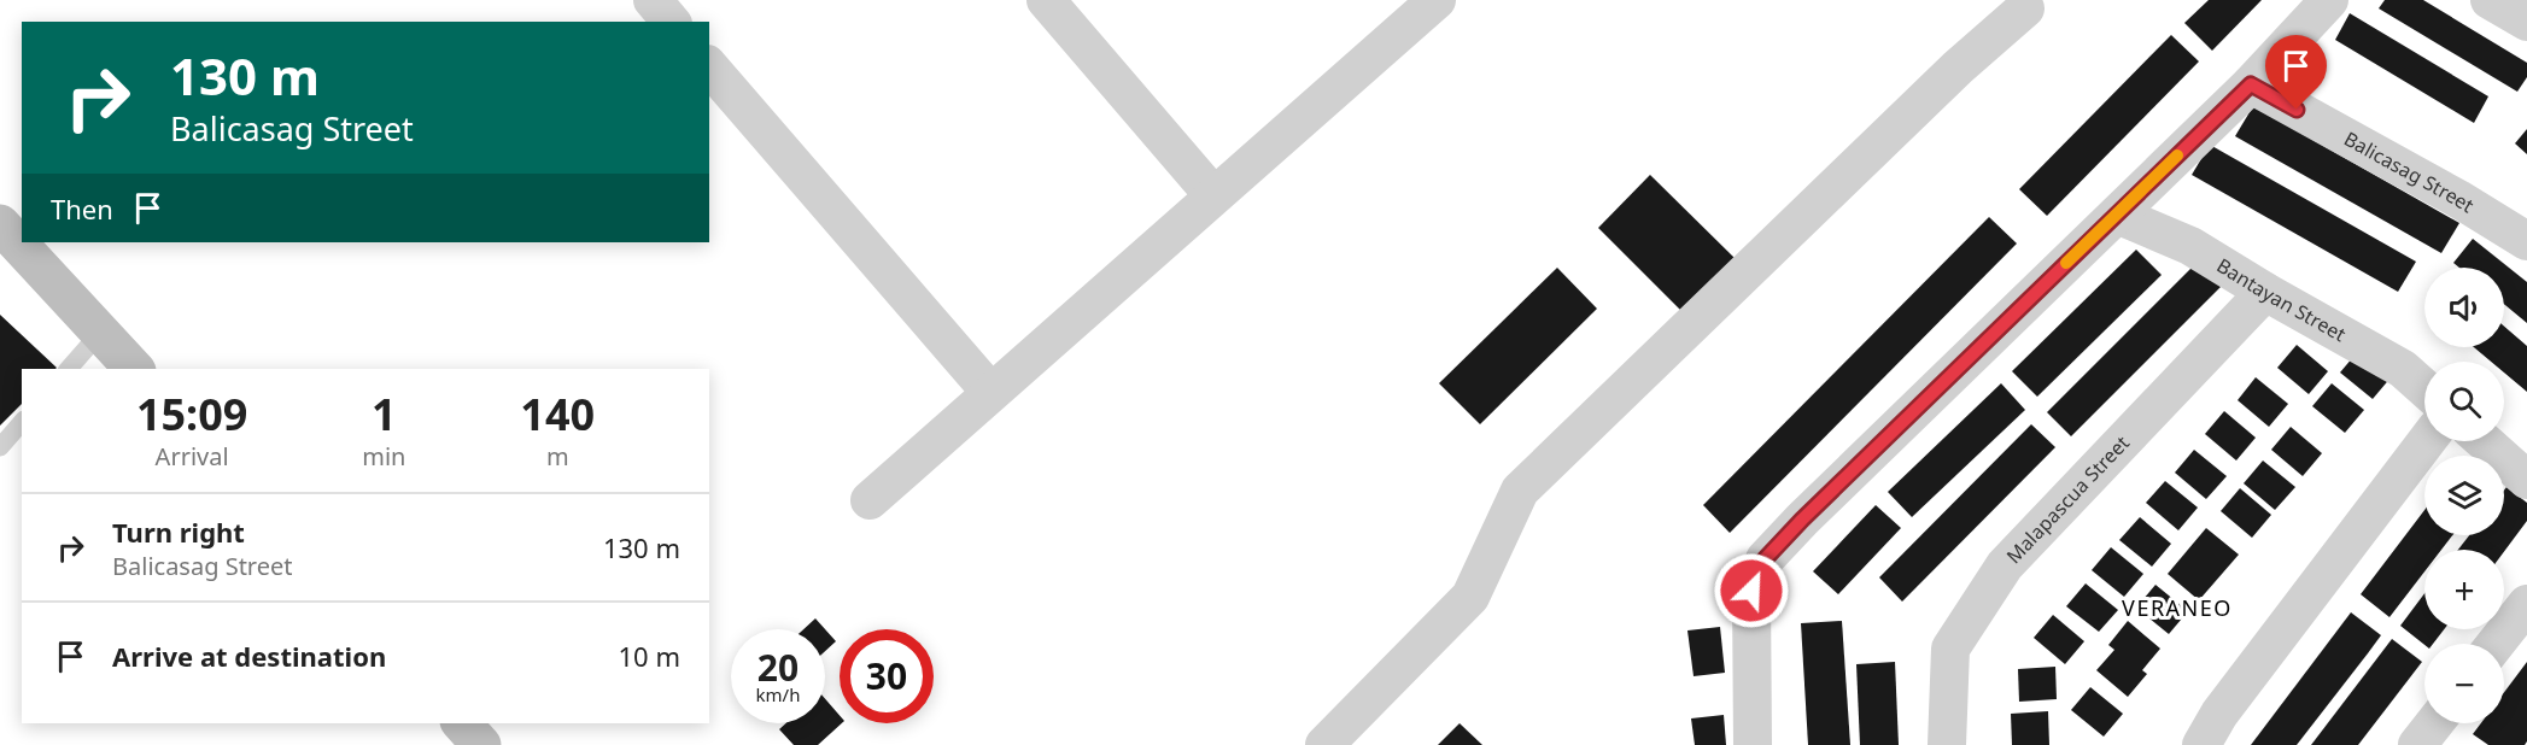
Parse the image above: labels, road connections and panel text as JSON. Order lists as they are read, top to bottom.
{
  "streets": {
    "street": ["Balicasag Street", "Bantayan Street", "Malapascua Street"]
  },
  "crossings": [
    ["Bantayan Street", "Malapascua Street"]
  ],
  "districts": ["VERANEO"],
  "page": {
    "turn": ["130 m", "Balicasag Street"],
    "then": "Then",
    "map_buttons": ["+", "−"],
    "eta": [
      "15:09",
      "Arrival",
      "1",
      "min",
      "140",
      "m"
    ],
    "list": [
      {
        "name": "Turn right",
        "note": "Balicasag Street",
        "value": "130 m"
      },
      {
        "name": "Arrive at destination",
        "value": "10 m"
      }
    ],
    "speed": "20 km/h",
    "limit": "30"
  }
}
